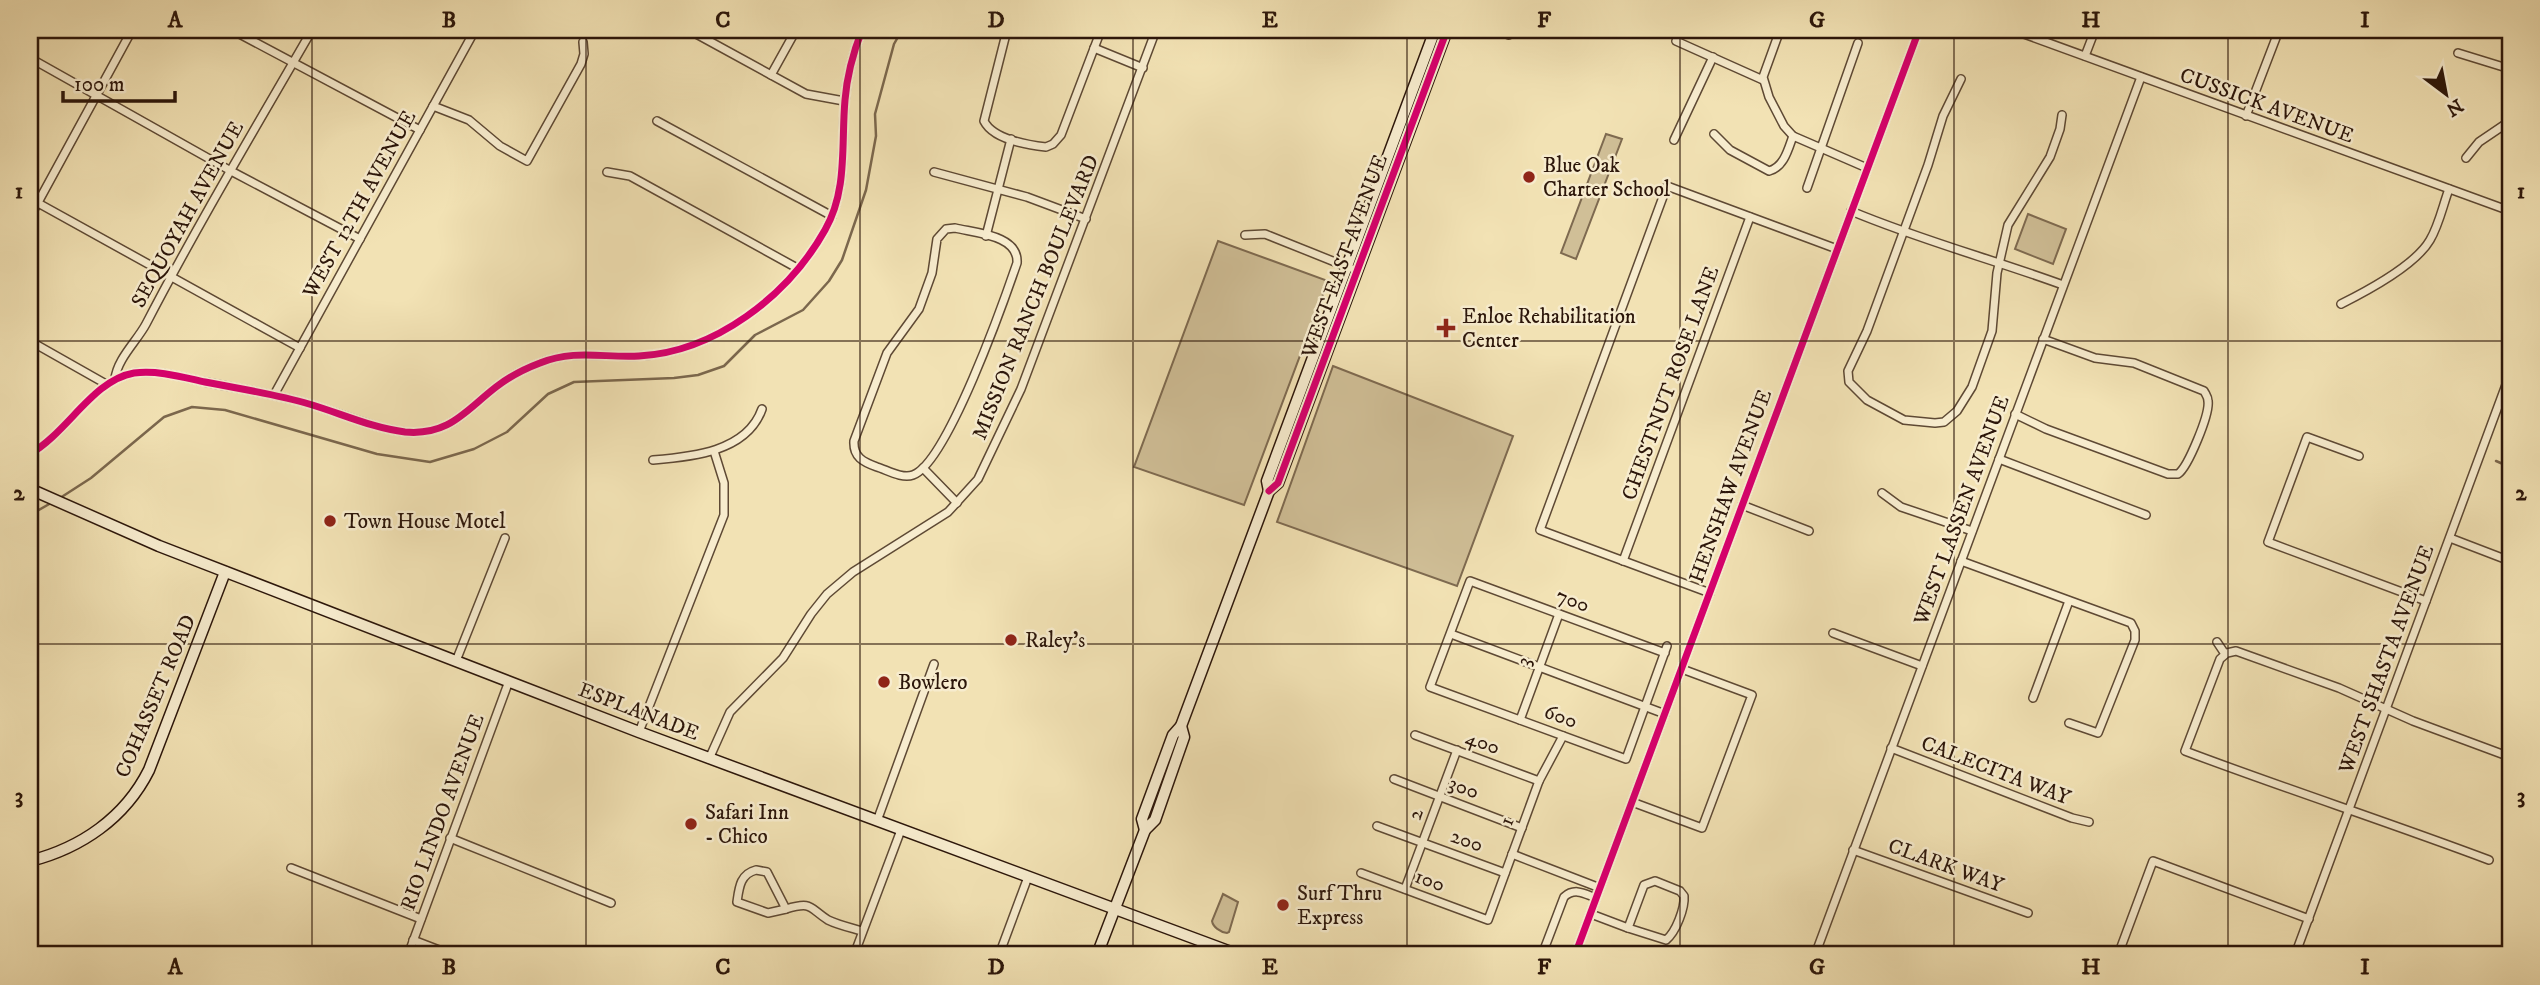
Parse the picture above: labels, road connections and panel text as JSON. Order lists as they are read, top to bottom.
{
  "streets": {
    "main road": ["WEST EAST AVENUE", "COHASSET ROAD", "ESPLANADE"],
    "street": [
      "CUSSICK AVENUE",
      "WEST 12TH AVENUE",
      "SEQUOYAH AVENUE",
      "MISSION RANCH BOULEVARD",
      "CHESTNUT ROSE LANE",
      "HENSHAW AVENUE",
      "WEST LASSEN AVENUE",
      "700",
      "WEST SHASTA AVENUE",
      "3",
      "600",
      "400",
      "CALECITA WAY",
      "300",
      "RIO LINDO AVENUE",
      "2",
      "1",
      "200",
      "CLARK WAY",
      "100"
    ]
  },
  "crossings": [
    ["CUSSICK AVENUE", "WEST LASSEN AVENUE"],
    ["WEST EAST AVENUE", "ESPLANADE"],
    ["MISSION RANCH BOULEVARD", "ESPLANADE"],
    ["HENSHAW AVENUE", "600"],
    ["WEST LASSEN AVENUE", "CALECITA WAY"],
    ["WEST LASSEN AVENUE", "CLARK WAY"],
    ["700", "3"],
    ["700", "600"],
    ["3", "600"],
    ["COHASSET ROAD", "ESPLANADE"],
    ["ESPLANADE", "RIO LINDO AVENUE"],
    ["600", "1"],
    ["400", "2"],
    ["400", "1"],
    ["300", "2"],
    ["300", "1"],
    ["2", "200"],
    ["2", "100"],
    ["1", "200"],
    ["1", "100"]
  ],
  "places": {
    "other": [
      "Blue Oak Charter School",
      "Town House Motel",
      "Raley's",
      "Bowlero",
      "Safari Inn - Chico",
      "Surf Thru Express"
    ],
    "health": ["Enloe Rehabilitation Center"]
  },
  "scale_bar": "100 m",
  "north": "bottom right",
  "grid": {
    "columns": [
      "A",
      "B",
      "C",
      "D",
      "E",
      "F",
      "G",
      "H",
      "I"
    ],
    "rows": ["1", "2", "3"]
  }
}
